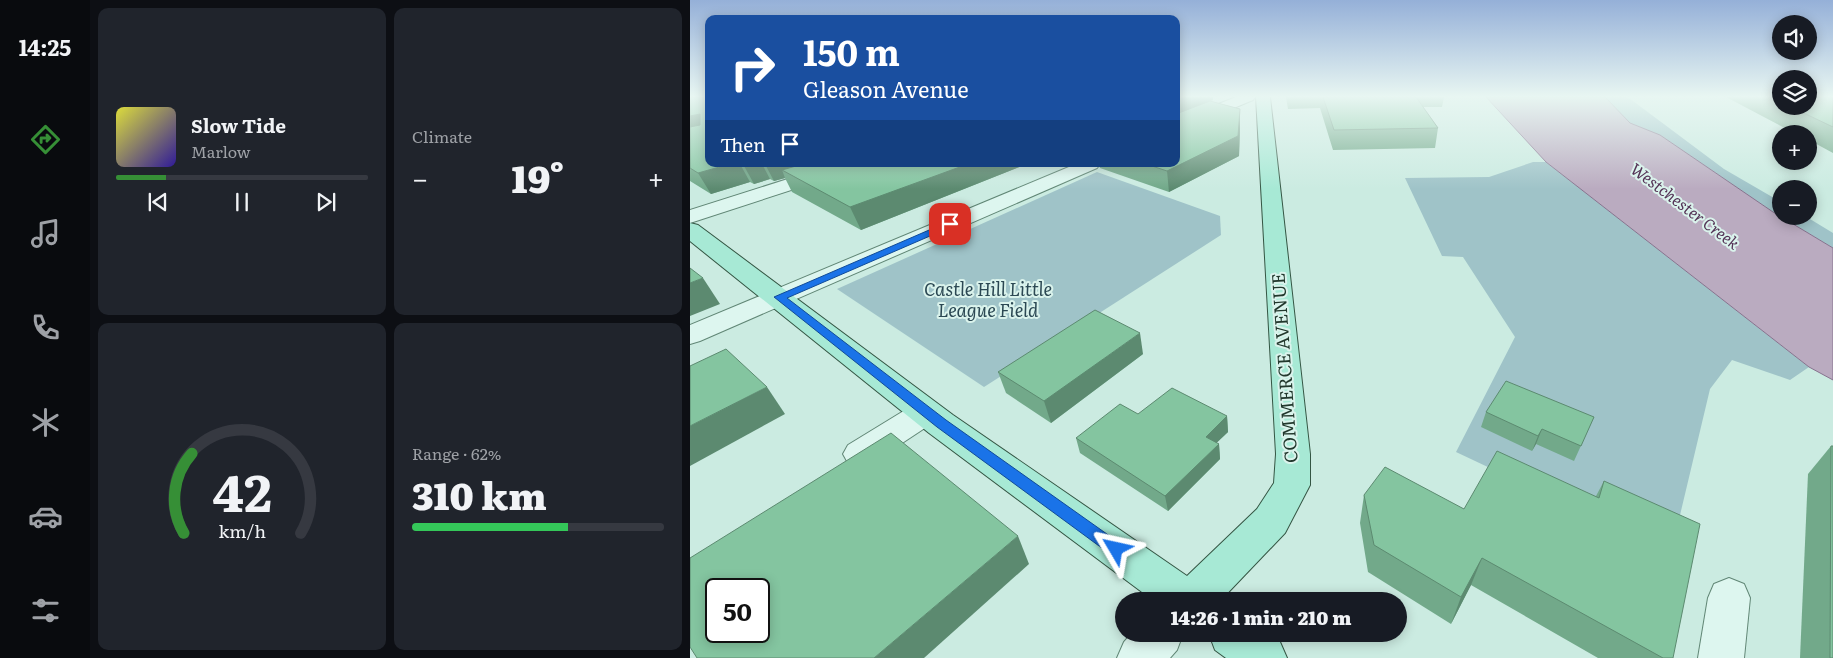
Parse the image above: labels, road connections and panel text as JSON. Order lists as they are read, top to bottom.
{
  "streets": {
    "main road": ["COMMERCE AVENUE"]
  },
  "water": ["Westchester Creek"],
  "parks": ["Castle Hill Little League Field"],
  "page": {
    "tabs": "14:25",
    "tile": [
      "Climate",
      ["Range · 62%", "310 km"]
    ],
    "map_buttons": ["+", "−"],
    "turn": ["150 m", "Gleason Avenue"],
    "song": ["Slow Tide", "Marlow"],
    "then": "Then",
    "heat": ["−", "19°", "+"],
    "limit": "50",
    "trip": "14:26 · 1 min · 210 m",
    "gauge": ["42", "km/h"]
  }
}
